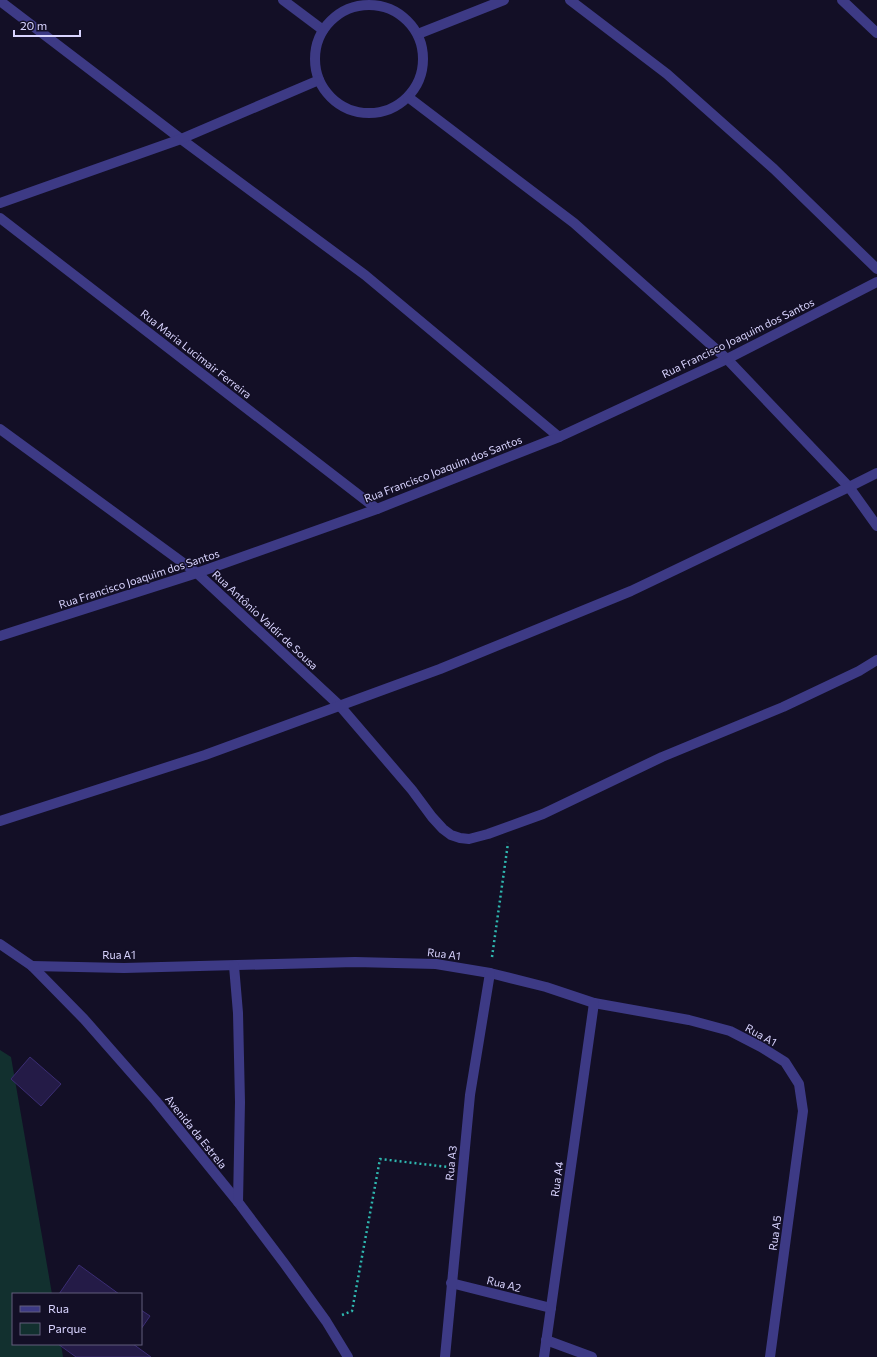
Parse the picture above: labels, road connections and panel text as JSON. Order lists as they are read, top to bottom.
{
  "streets": {
    "street": [
      "Rua Francisco Joaquim dos Santos",
      "Rua Maria Lucimair Ferreira",
      "Rua Antônio Valdir de Sousa",
      "Rua A1",
      "Avenida da Estrela",
      "Rua A3",
      "Rua A4",
      "Rua A5",
      "Rua A2"
    ]
  },
  "crossings": [
    ["Rua Francisco Joaquim dos Santos", "Rua Maria Lucimair Ferreira"],
    ["Rua Francisco Joaquim dos Santos", "Rua Antônio Valdir de Sousa"],
    ["Rua A1", "Avenida da Estrela"],
    ["Rua A1", "Rua A3"],
    ["Rua A1", "Rua A4"],
    ["Rua A1", "Rua A5"],
    ["Rua A3", "Rua A2"],
    ["Rua A4", "Rua A2"]
  ],
  "legend": ["Rua", "Parque"],
  "scale_bar": "20 m"
}
